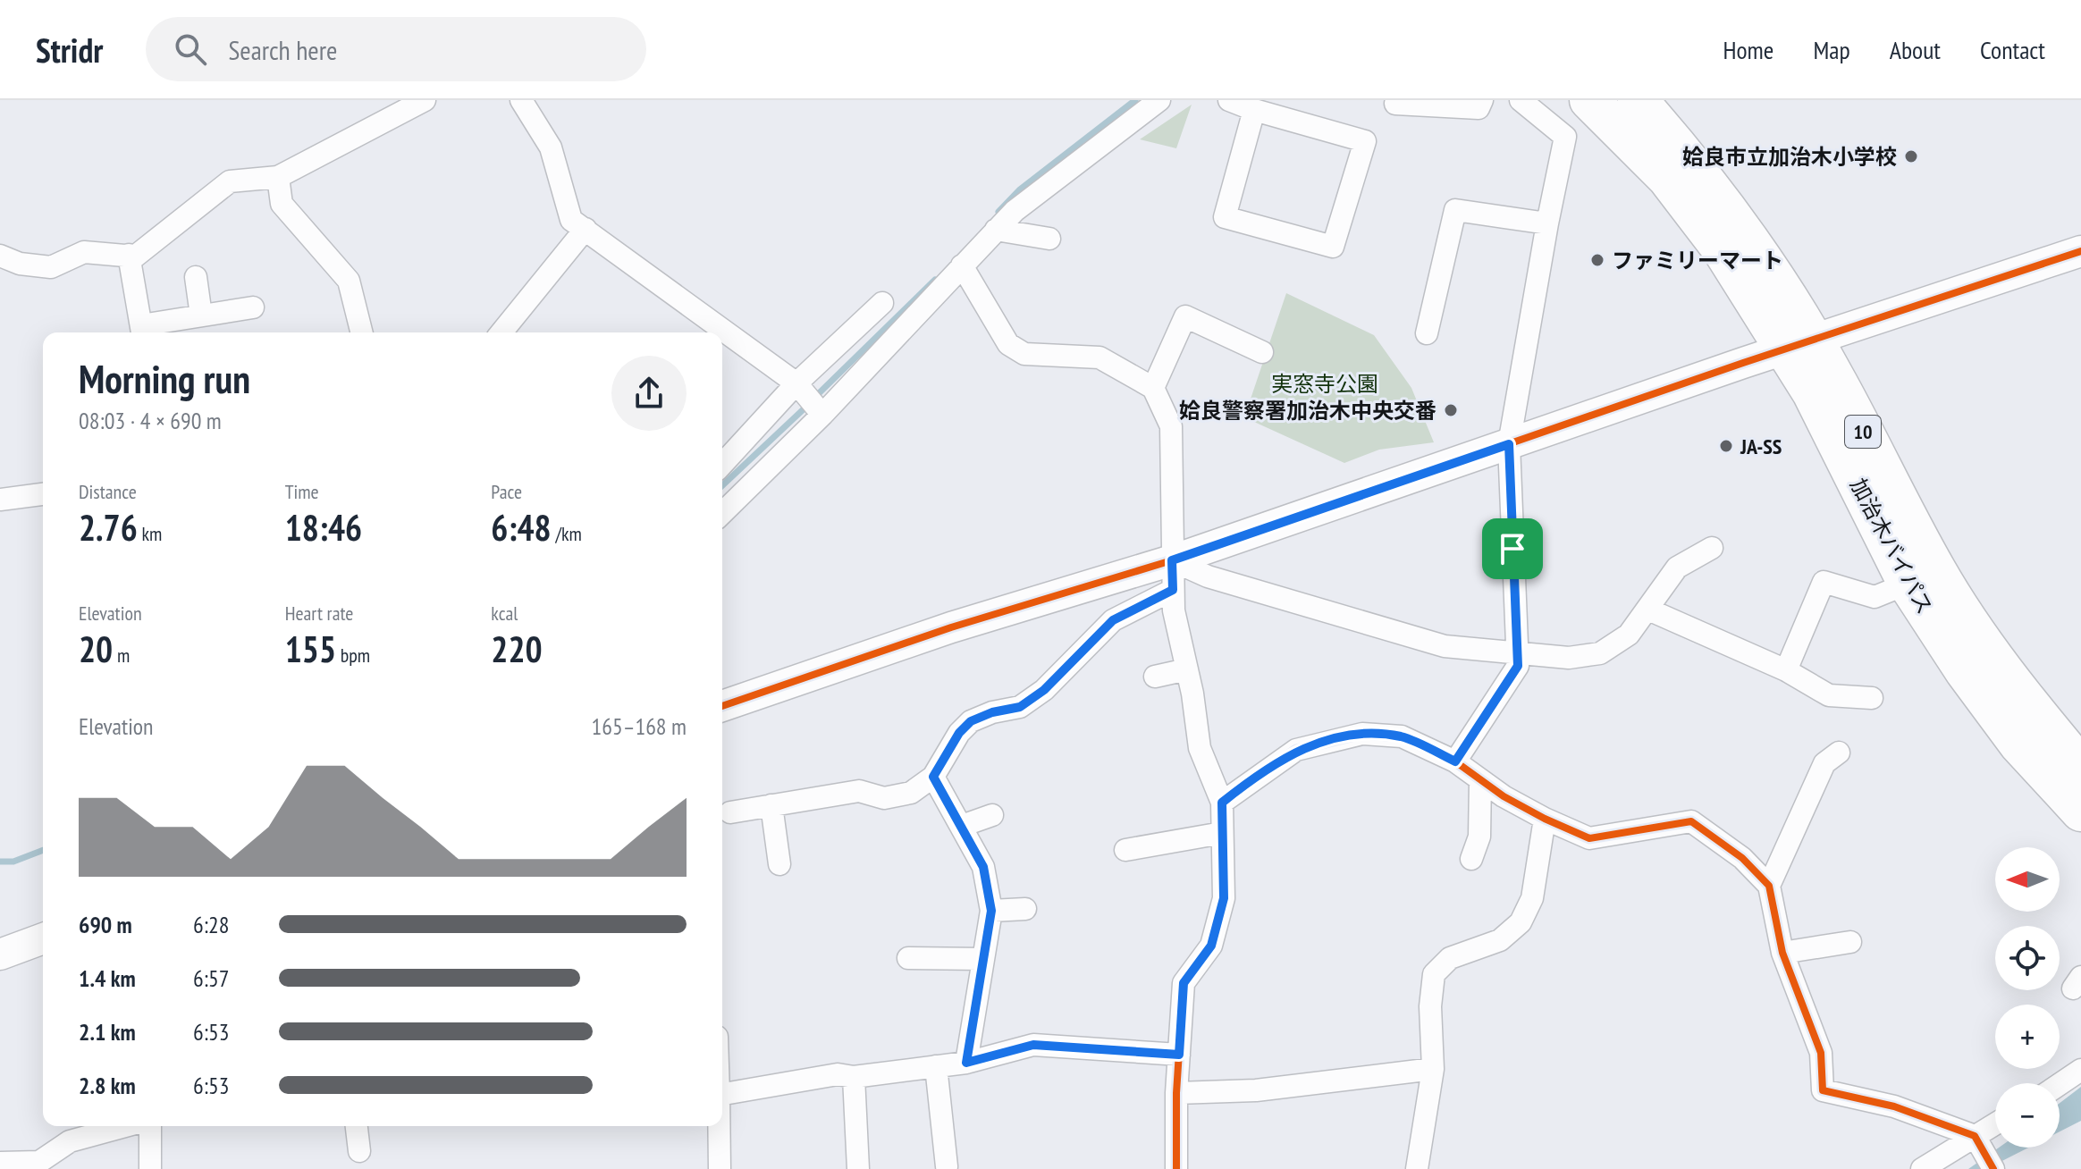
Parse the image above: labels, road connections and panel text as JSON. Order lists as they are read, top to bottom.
{
  "streets": {
    "highway": ["10", "加治木バイパス"]
  },
  "parks": ["実窓寺公園"],
  "places": [
    "姶良市立加治木小学校",
    "ファミリーマート",
    "姶良警察署加治木中央交番",
    "JA-SS"
  ],
  "north": "left",
  "page": {
    "header": "Stridr",
    "search": "Search here",
    "nav": [
      "Home",
      "Map",
      "About",
      "Contact"
    ],
    "heading": ["Morning run", "08:03 · 4 × 690 m"],
    "stats": [
      ["Distance", "2.76 km"],
      ["Time", "18:46"],
      ["Pace", "6:48 /km"],
      ["Elevation", "20 m"],
      ["Heart rate", "155 bpm"],
      ["kcal", "220"]
    ],
    "chart": ["Elevation", "165–168 m"],
    "map_buttons": ["+", "−"],
    "list": [
      {
        "name": "690 m",
        "note": "6:28"
      },
      {
        "name": "1.4 km",
        "note": "6:57"
      },
      {
        "name": "2.1 km",
        "note": "6:53"
      },
      {
        "name": "2.8 km",
        "note": "6:53"
      }
    ]
  }
}
